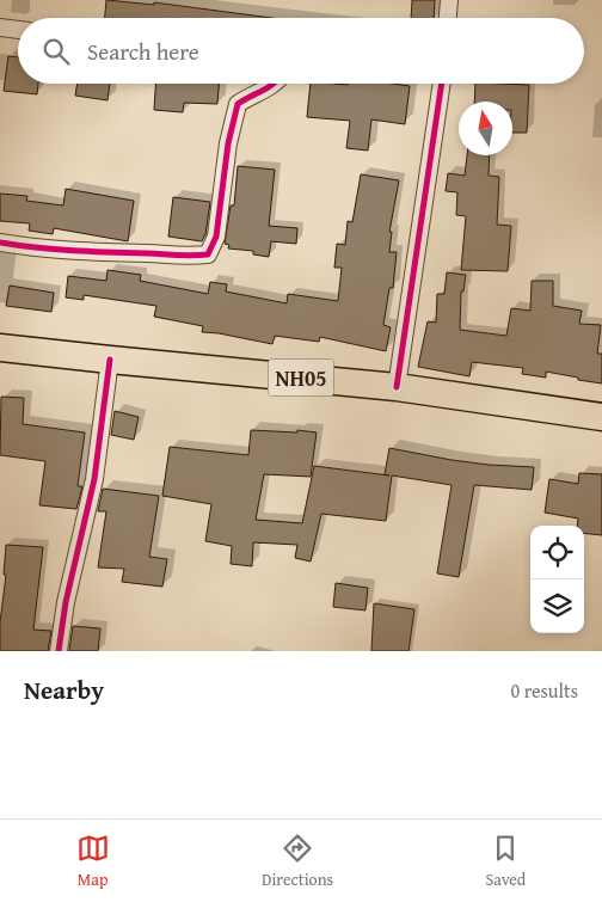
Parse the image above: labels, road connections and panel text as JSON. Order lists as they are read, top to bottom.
{
  "streets": {
    "main road": ["NH05"]
  },
  "north": "top",
  "page": {
    "search": "Search here",
    "heading": ["Nearby", "0 results"],
    "nav": ["Map", "Directions", "Saved"]
  }
}
